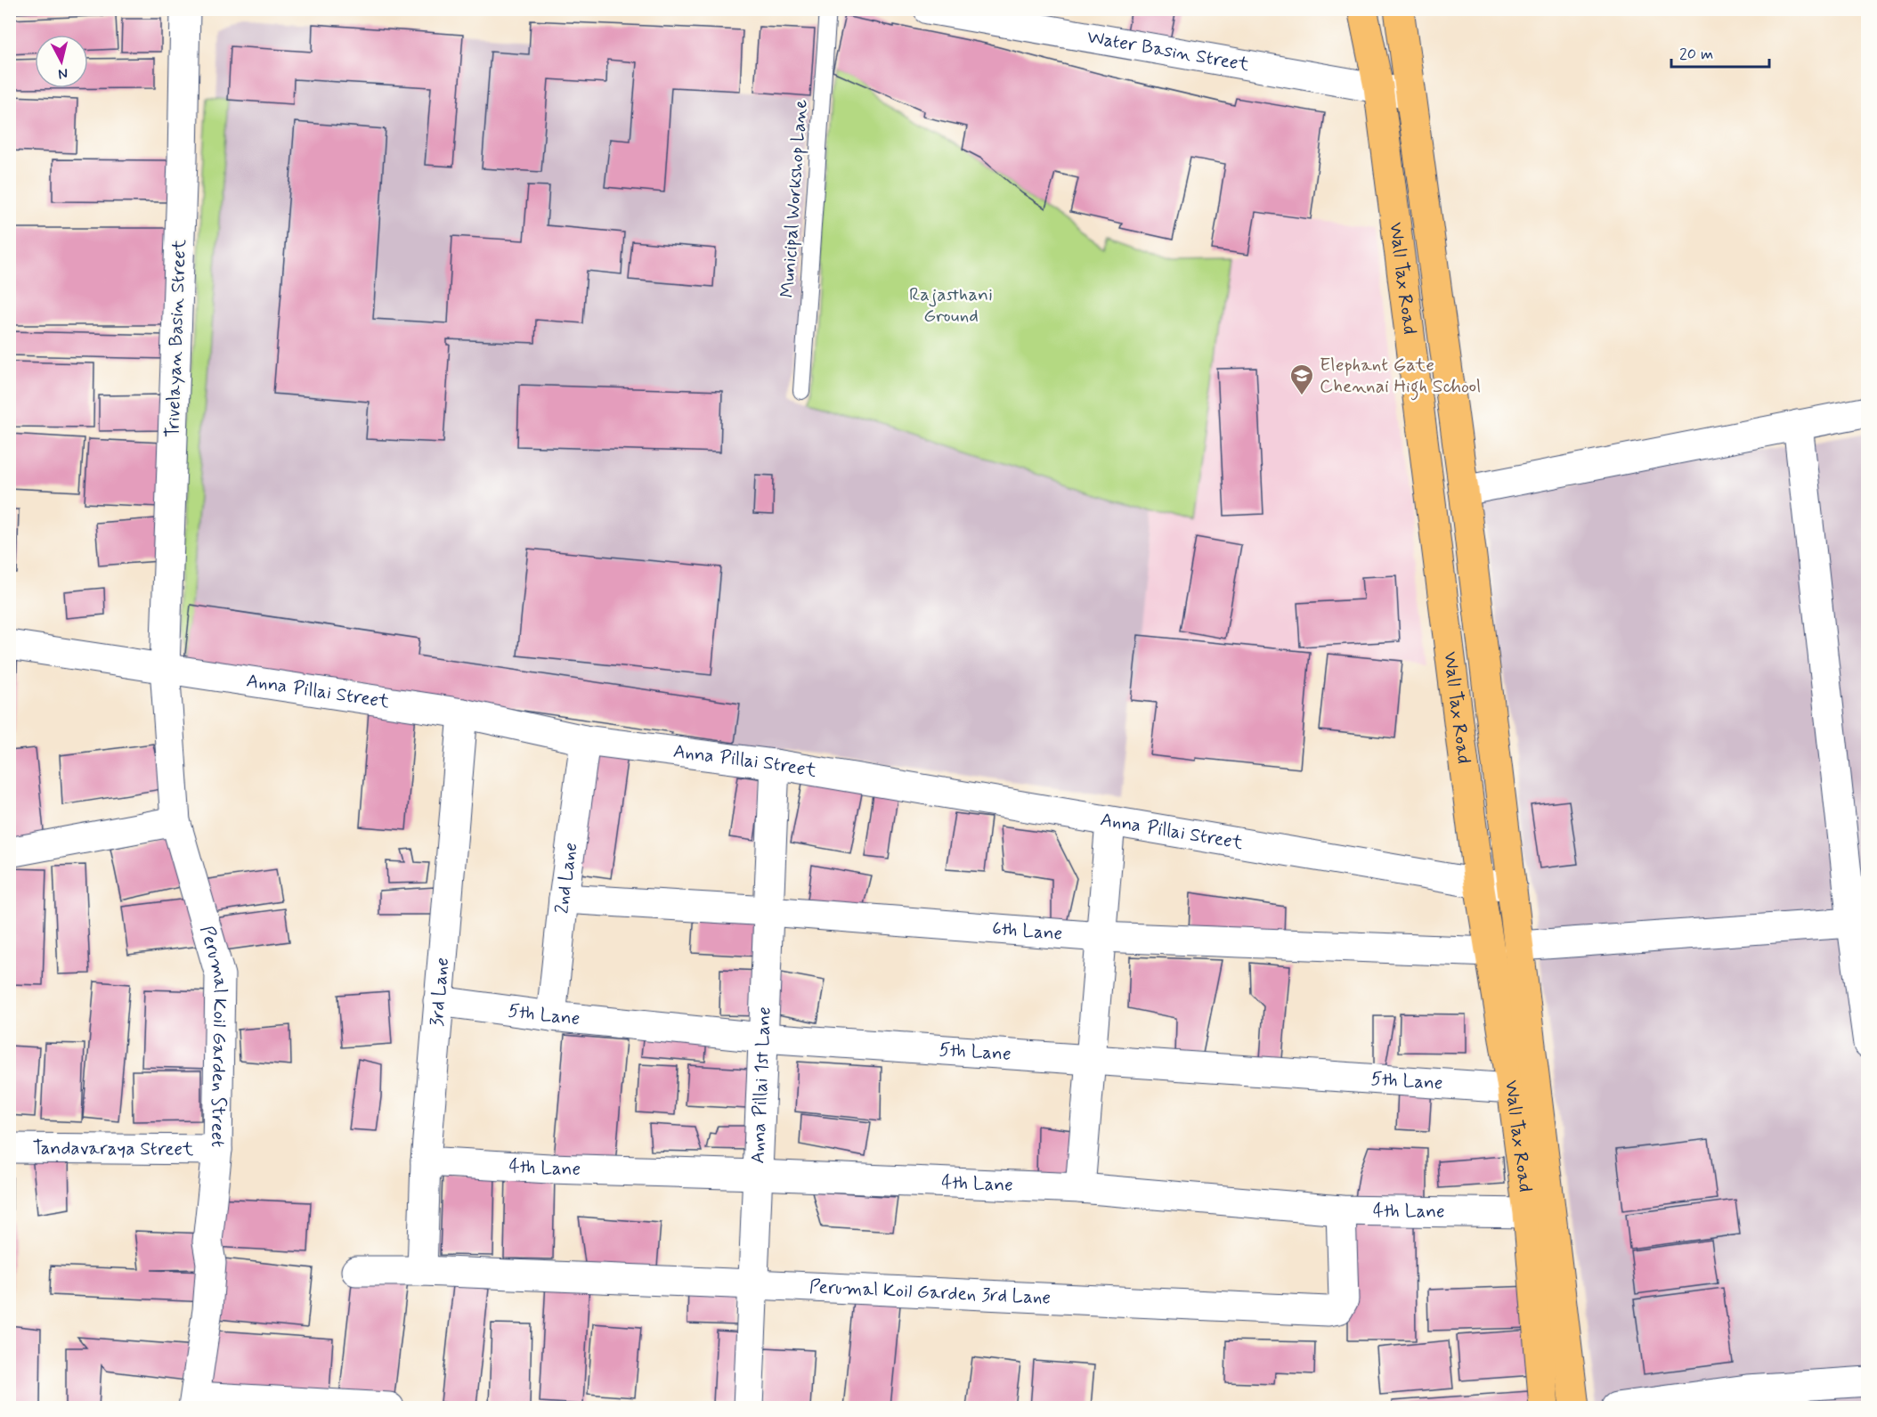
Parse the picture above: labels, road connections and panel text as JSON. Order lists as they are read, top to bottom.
{
  "streets": {
    "main road": ["Wall Tax Road"],
    "street": [
      "Water Basin Street",
      "Trivelayan Basin Street",
      "Anna Pillai Street",
      "2nd Lane",
      "6th Lane",
      "3rd Lane",
      "5th Lane",
      "Perumal Koil Garden Street",
      "Anna Pillai 1st Lane",
      "Tandavaraya Street",
      "4th Lane",
      "Perumal Koil Garden 3rd Lane"
    ],
    "lane": ["Municipal Workshop Lane"]
  },
  "crossings": [
    ["Water Basin Street", "Wall Tax Road"],
    ["Wall Tax Road", "Anna Pillai Street"],
    ["Wall Tax Road", "6th Lane"],
    ["Wall Tax Road", "5th Lane"],
    ["Wall Tax Road", "4th Lane"],
    ["Trivelayan Basin Street", "Anna Pillai Street"],
    ["Trivelayan Basin Street", "Perumal Koil Garden Street"],
    ["Anna Pillai Street", "2nd Lane"],
    ["Anna Pillai Street", "3rd Lane"],
    ["Anna Pillai Street", "Perumal Koil Garden Street"],
    ["Anna Pillai Street", "Anna Pillai 1st Lane"],
    ["2nd Lane", "6th Lane"],
    ["2nd Lane", "5th Lane"],
    ["6th Lane", "Anna Pillai 1st Lane"],
    ["3rd Lane", "5th Lane"],
    ["3rd Lane", "4th Lane"],
    ["3rd Lane", "Perumal Koil Garden 3rd Lane"],
    ["5th Lane", "Anna Pillai 1st Lane"],
    ["Perumal Koil Garden Street", "Tandavaraya Street"],
    ["Anna Pillai 1st Lane", "4th Lane"],
    ["Anna Pillai 1st Lane", "Perumal Koil Garden 3rd Lane"],
    ["4th Lane", "Perumal Koil Garden 3rd Lane"]
  ],
  "parks": ["Rajasthani Ground"],
  "places": {
    "school or university": ["Elephant Gate Chennai High School"]
  },
  "scale_bar": "20 m",
  "north": "bottom"
}
